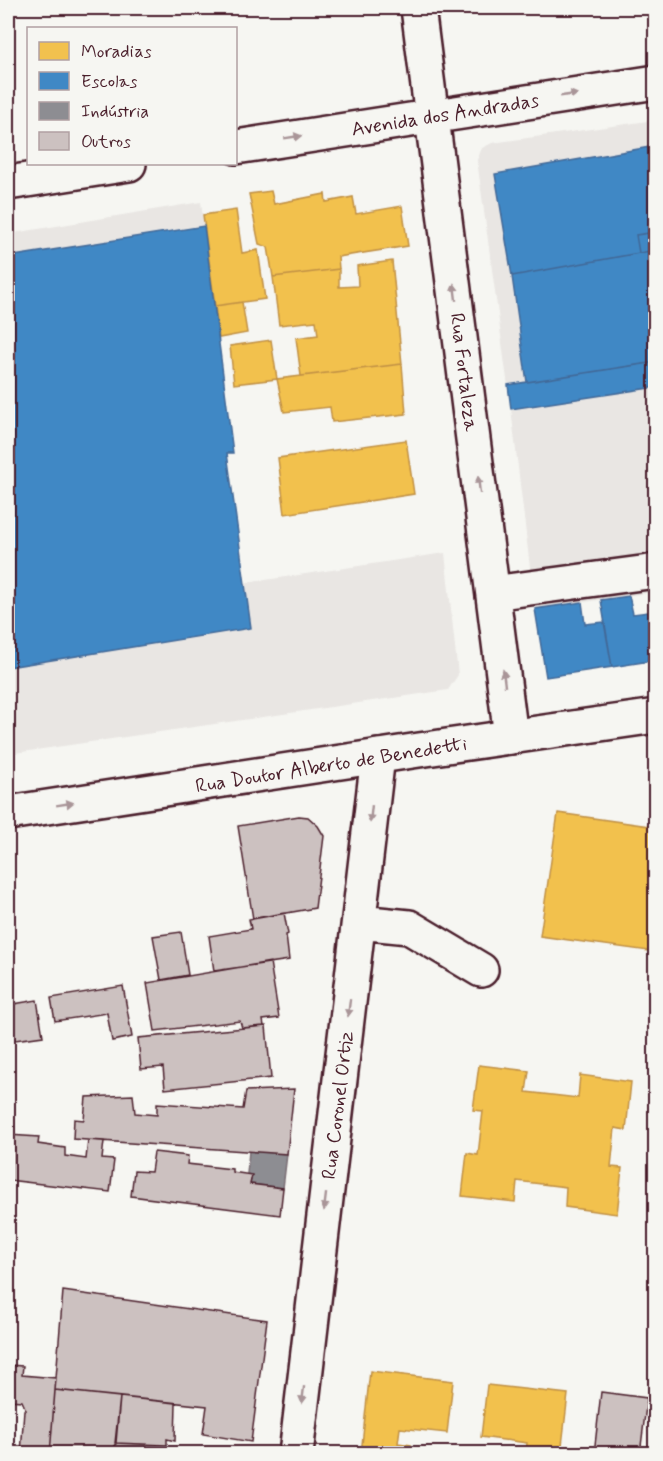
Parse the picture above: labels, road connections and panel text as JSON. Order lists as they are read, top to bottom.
{
  "streets": {
    "street": [
      "Avenida dos Andradas",
      "Rua Fortaleza",
      "Rua Doutor Alberto de Benedetti",
      "Rua Coronel Ortiz"
    ]
  },
  "crossings": [
    ["Avenida dos Andradas", "Rua Fortaleza"],
    ["Rua Fortaleza", "Rua Doutor Alberto de Benedetti"],
    ["Rua Doutor Alberto de Benedetti", "Rua Coronel Ortiz"]
  ],
  "one_way": [
    "Avenida dos Andradas",
    "Rua Fortaleza",
    "Rua Doutor Alberto de Benedetti",
    "Rua Coronel Ortiz"
  ],
  "legend": [
    "Moradias",
    "Escolas",
    "Indústria",
    "Outros"
  ]
}
